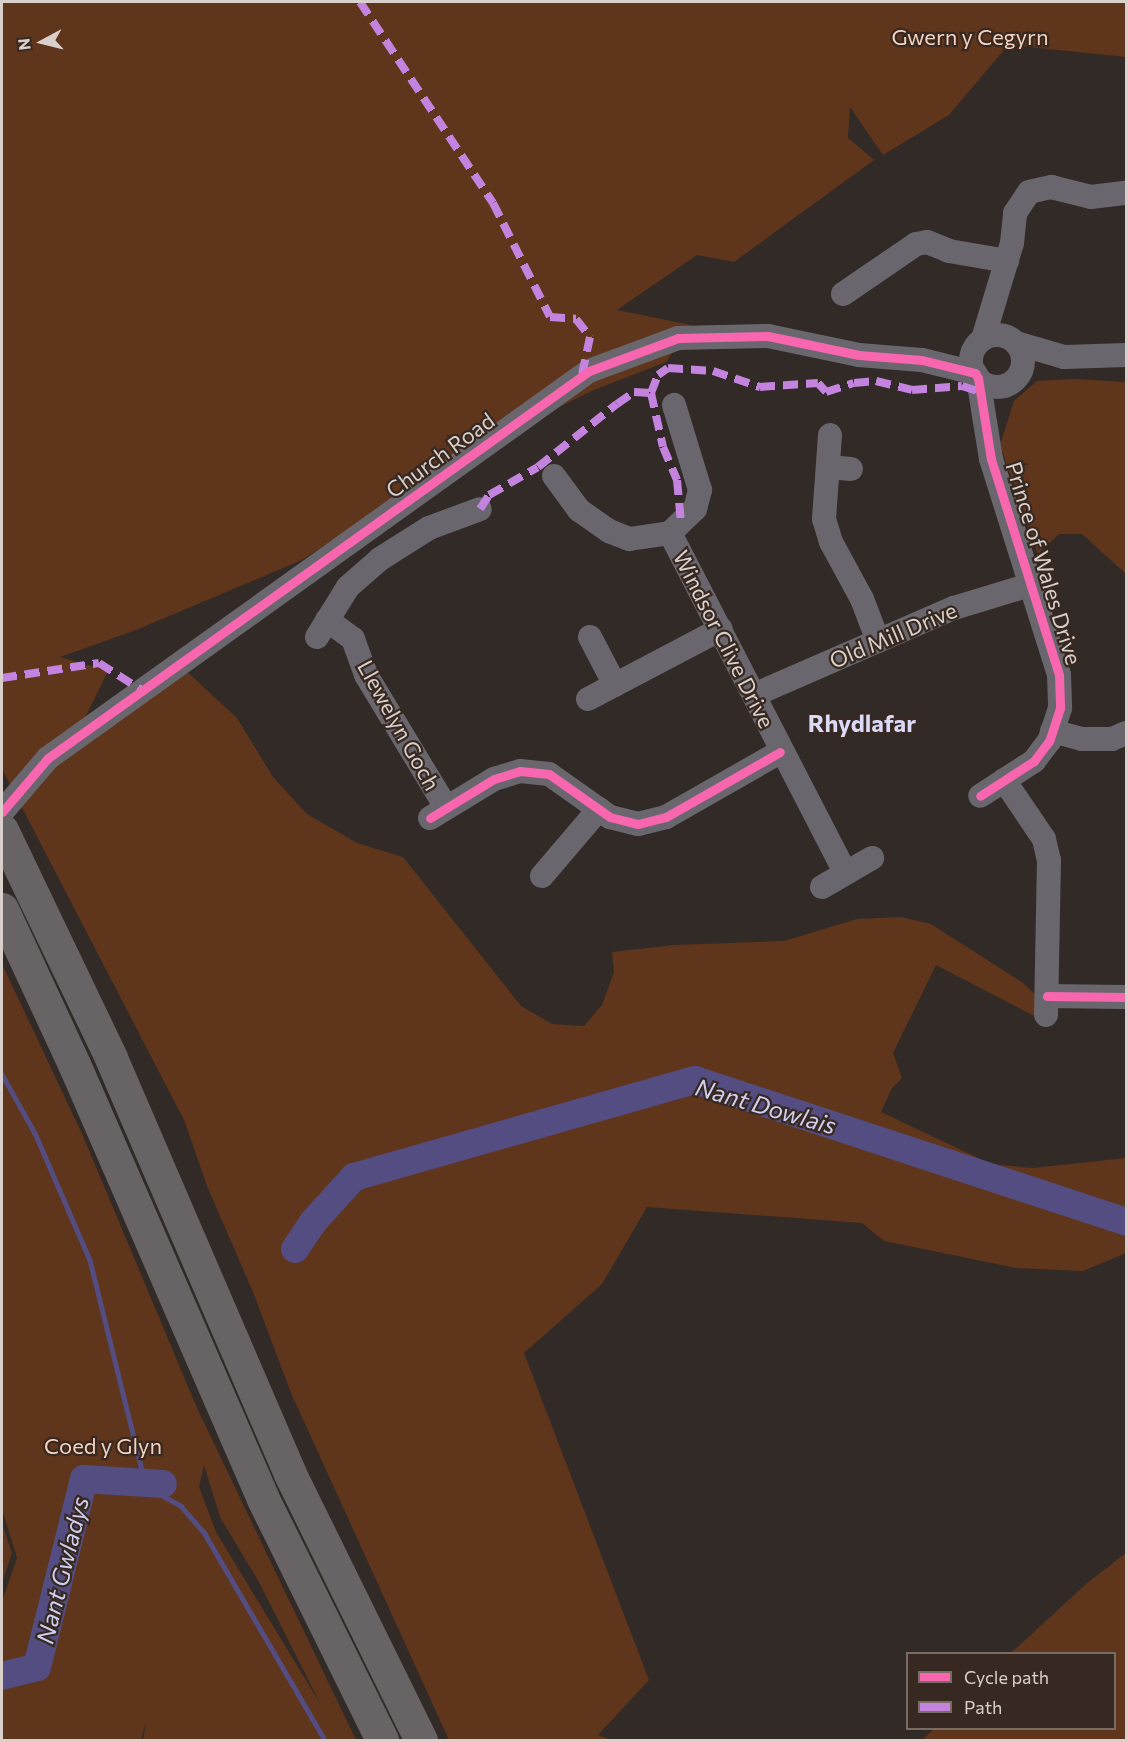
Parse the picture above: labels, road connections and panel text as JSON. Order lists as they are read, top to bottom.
{
  "streets": {
    "street": [
      "Church Road",
      "Prince of Wales Drive",
      "Old Mill Drive",
      "Windsor Clive Drive",
      "Llewelyn Goch"
    ]
  },
  "crossings": [
    ["Church Road", "Prince of Wales Drive"],
    ["Prince of Wales Drive", "Old Mill Drive"],
    ["Old Mill Drive", "Windsor Clive Drive"],
    ["Windsor Clive Drive", "Llewelyn Goch"]
  ],
  "districts": ["Rhydlafar"],
  "water": ["Nant Dowlais", "Nant Gwladys"],
  "parks": ["Gwern y Cegyrn", "Coed y Glyn"],
  "legend": ["Cycle path", "Path"],
  "north": "left"
}
